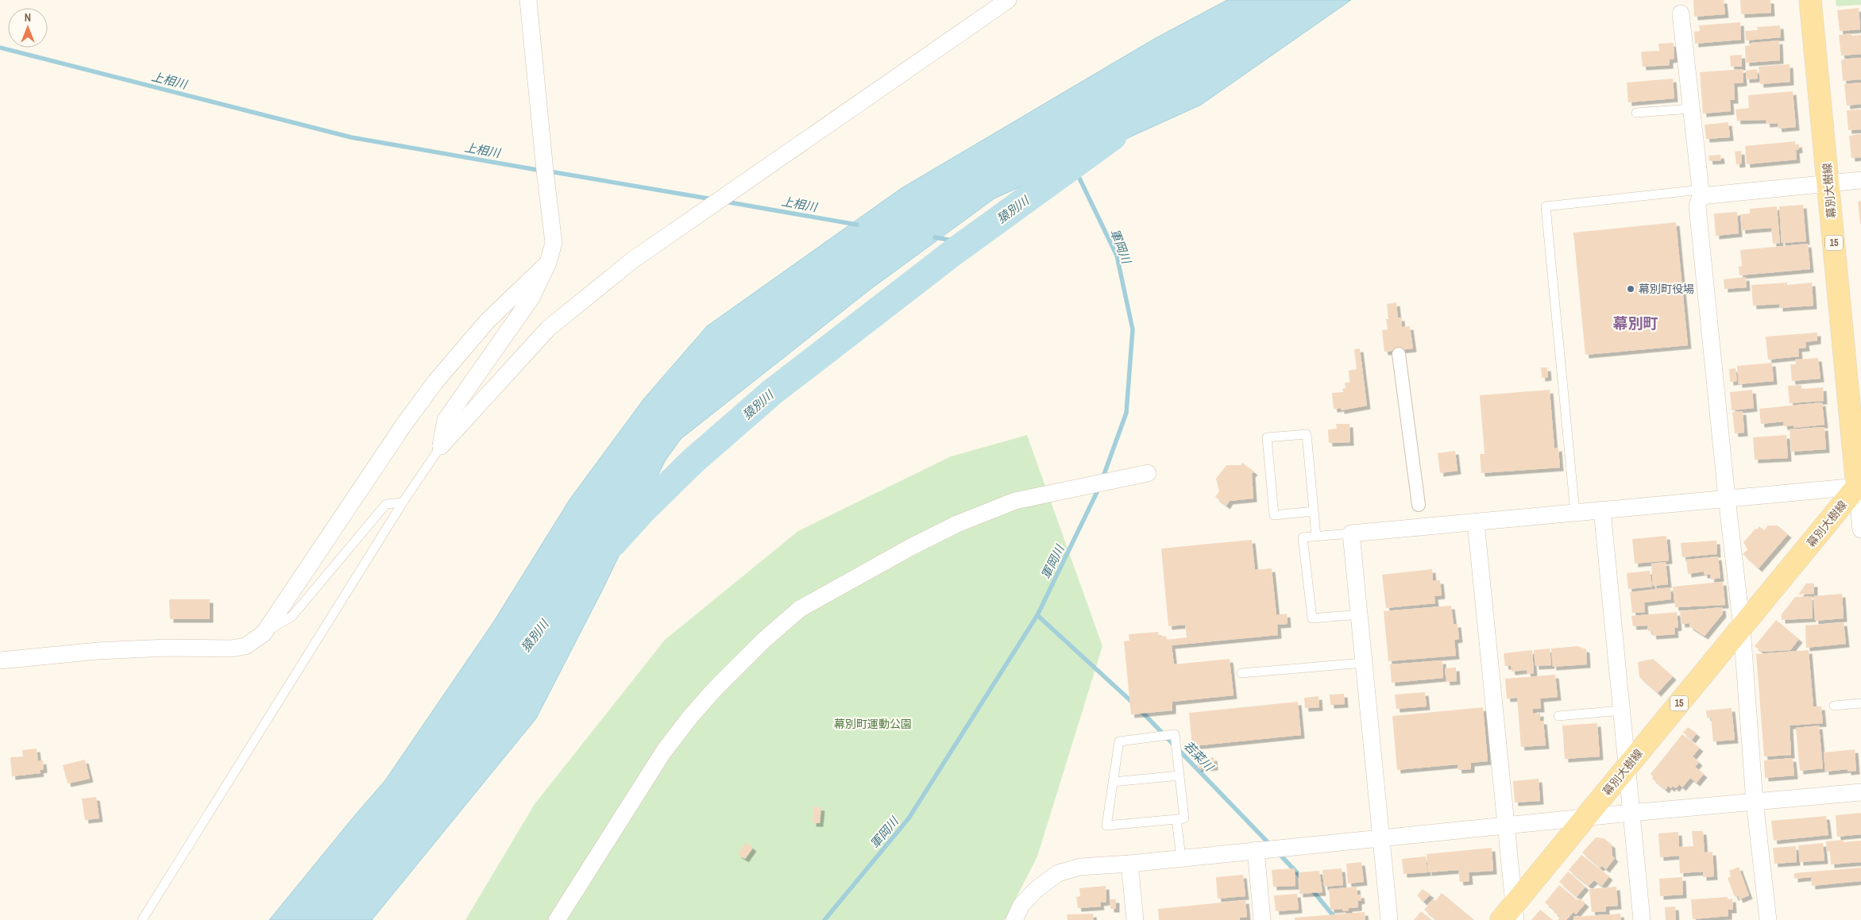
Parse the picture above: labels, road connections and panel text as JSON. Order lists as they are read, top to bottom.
{
  "streets": {
    "main road": ["幕別大樹線", "15"]
  },
  "districts": ["幕別町"],
  "water": [
    "上相川",
    "猿別川",
    "軍岡川",
    "若菜川"
  ],
  "parks": ["幕別町運動公園"],
  "places": ["幕別町役場"],
  "north": "top"
}
